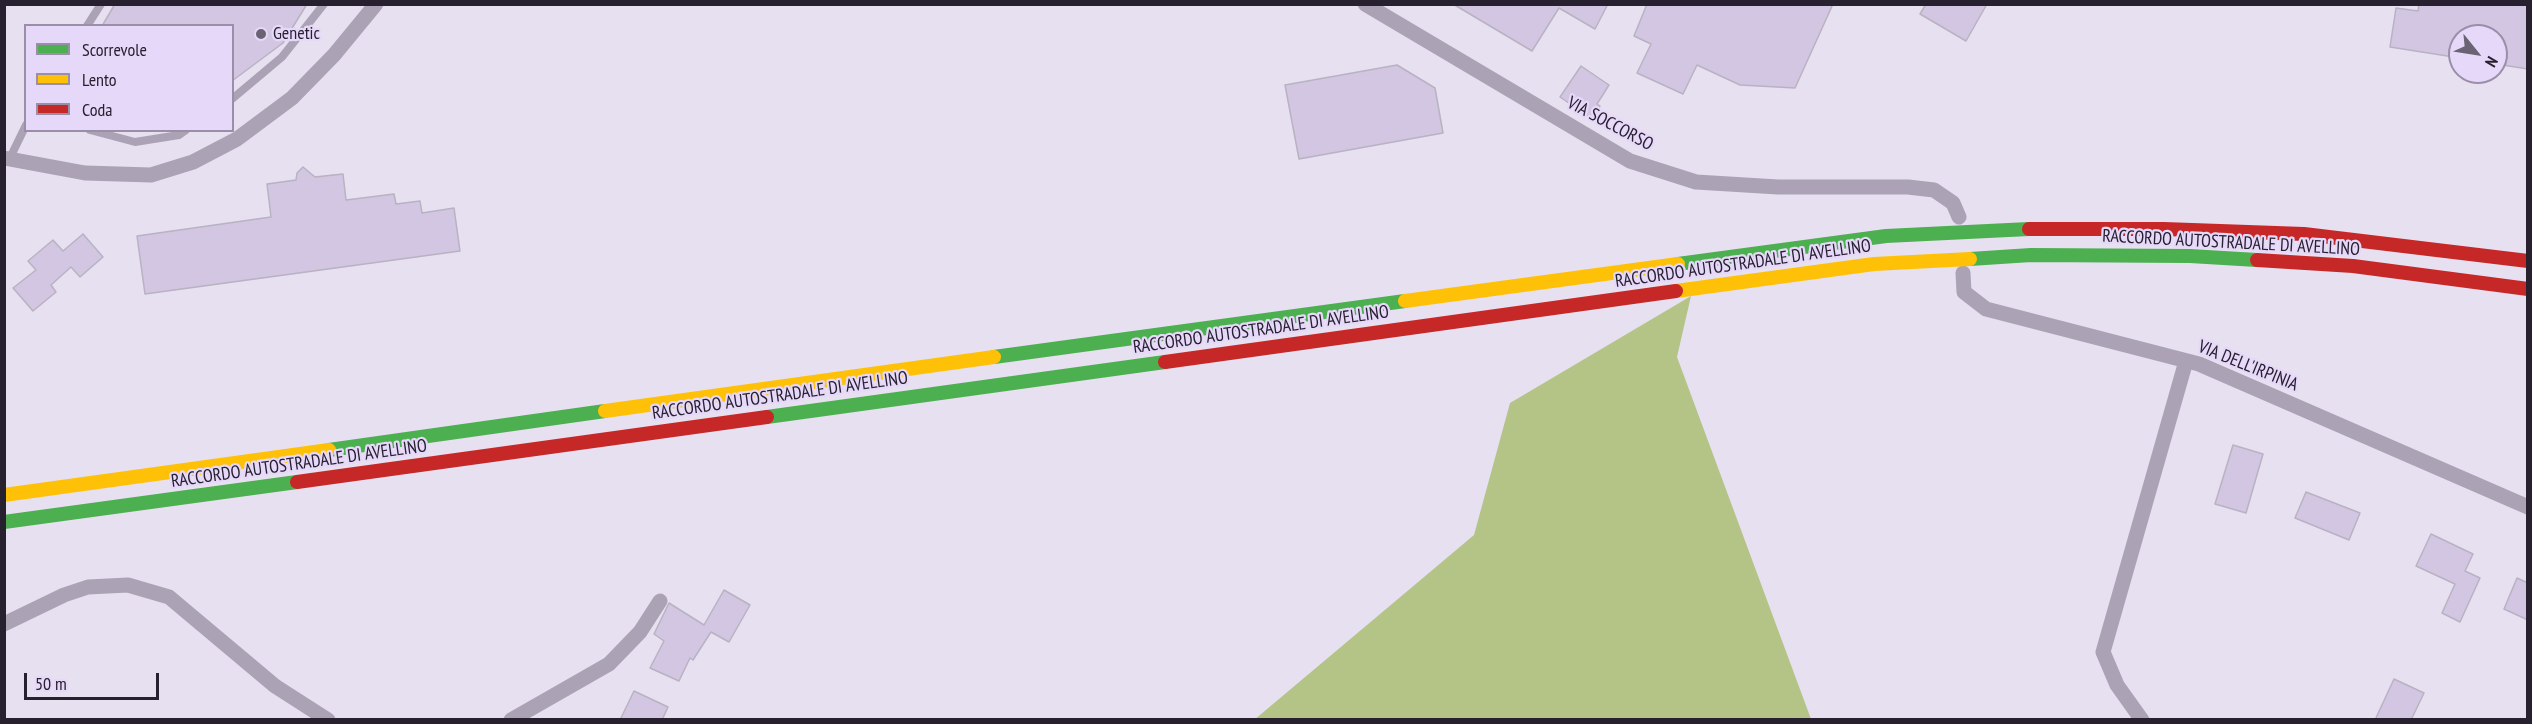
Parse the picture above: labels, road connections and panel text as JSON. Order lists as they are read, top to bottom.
{
  "streets": {
    "highway": ["RACCORDO AUTOSTRADALE DI AVELLINO"],
    "street": ["VIA SOCCORSO", "VIA DELL'IRPINIA"]
  },
  "places": ["Genetic"],
  "legend": ["Scorrevole", "Lento", "Coda"],
  "scale_bar": "50 m",
  "north": "bottom right"
}
